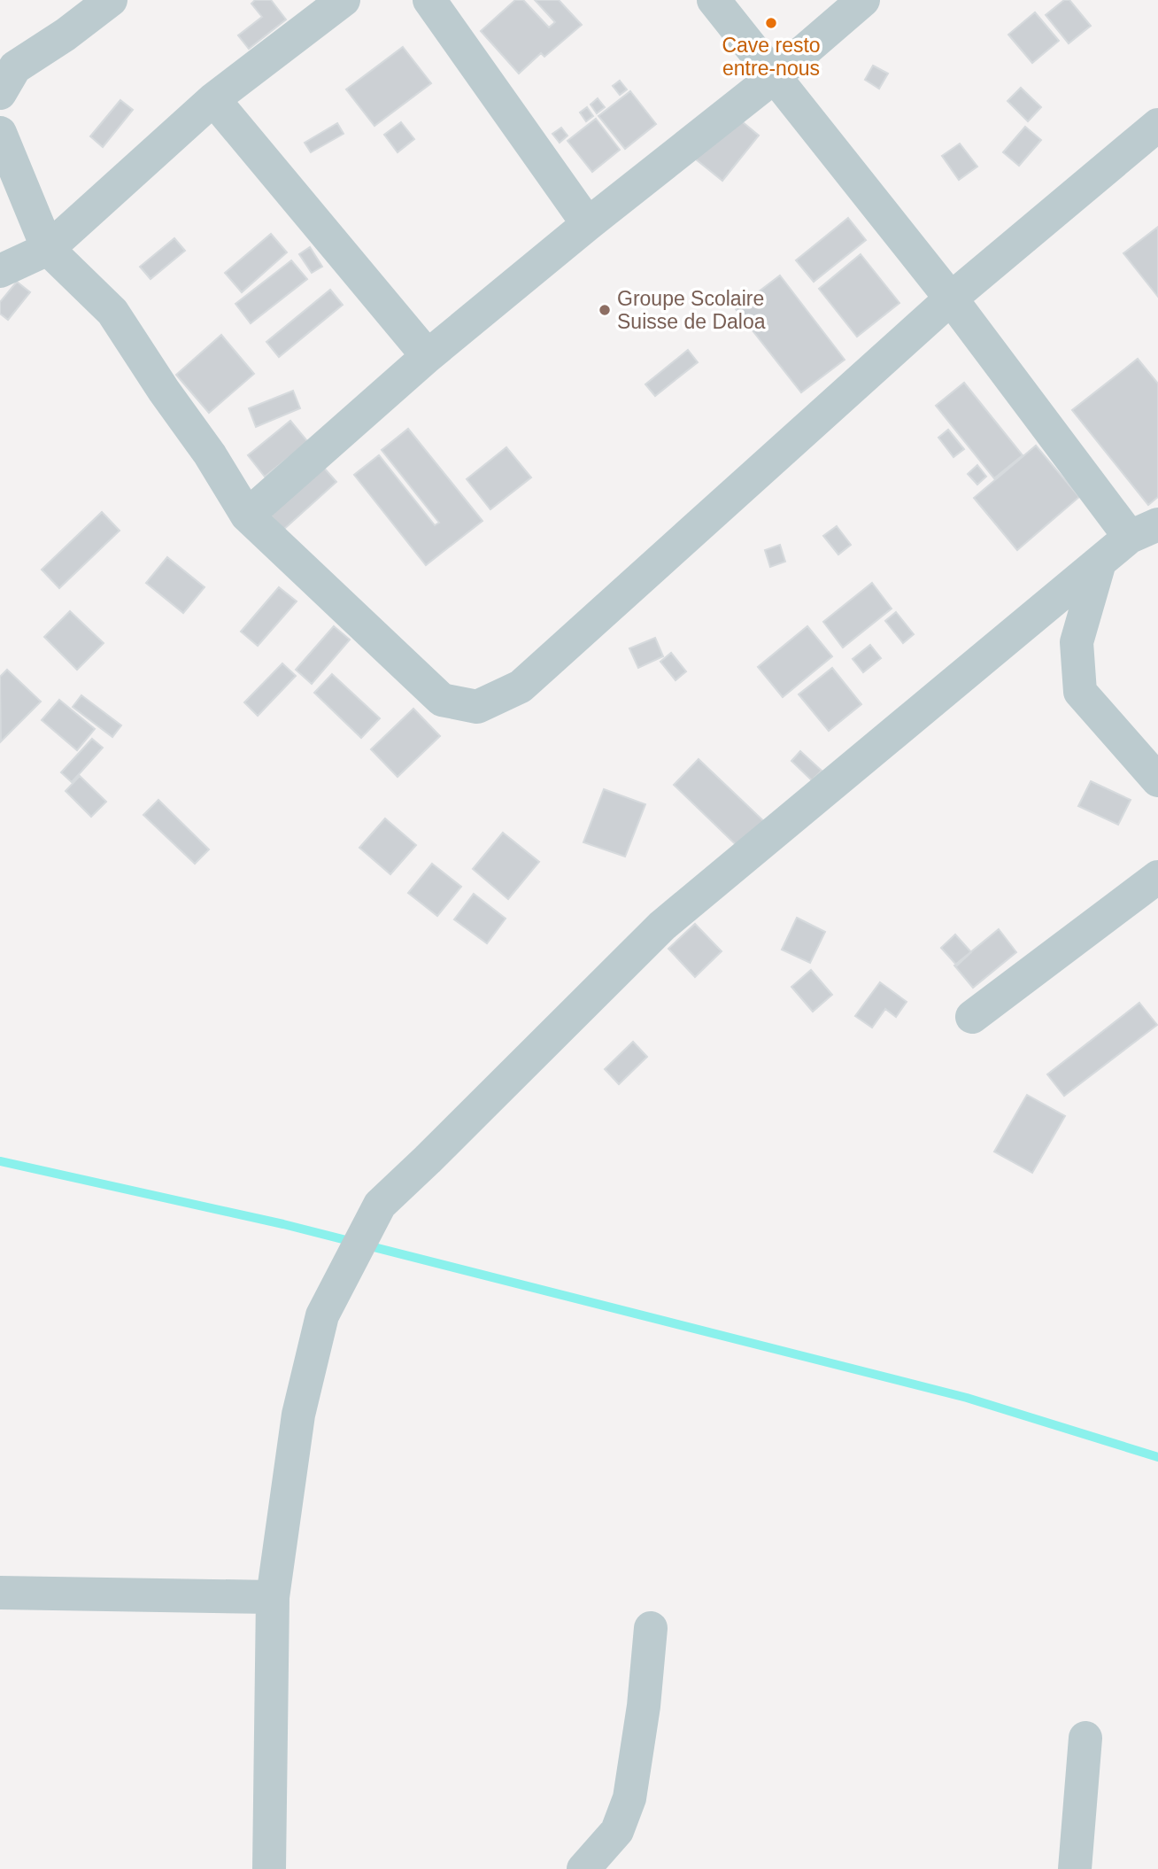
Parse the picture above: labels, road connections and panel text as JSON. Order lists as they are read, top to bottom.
{
  "places": ["Cave resto entre-nous", "Groupe Scolaire Suisse de Daloa"]
}
